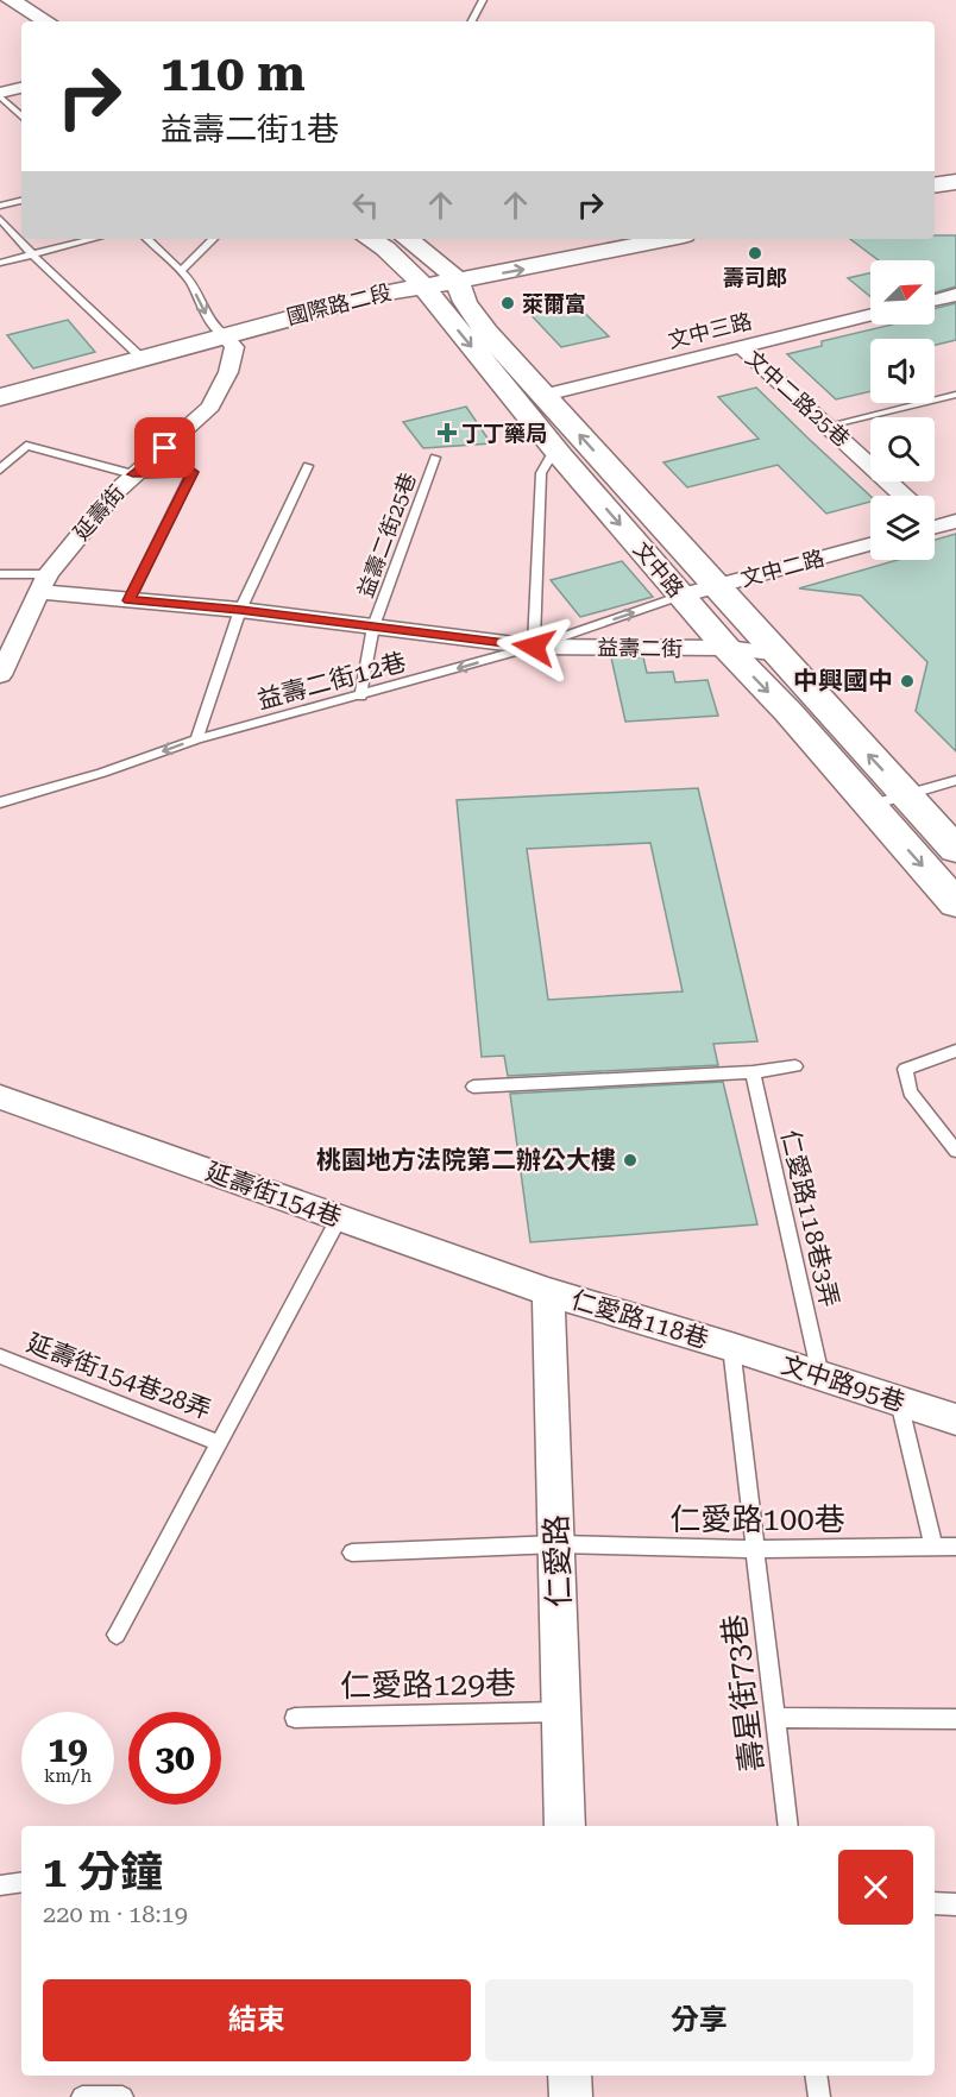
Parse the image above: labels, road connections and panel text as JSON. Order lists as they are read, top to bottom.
{
  "streets": {
    "street": [
      "國際路二段",
      "文中三路",
      "文中二路25巷",
      "延壽街",
      "文中二路",
      "文中路",
      "益壽二街",
      "延壽街154巷",
      "仁愛路118巷",
      "文中路95巷",
      "仁愛路"
    ],
    "lane": [
      "益壽二街25巷",
      "益壽二街12巷",
      "仁愛路118巷3弄",
      "延壽街154巷28弄",
      "仁愛路100巷",
      "仁愛路129巷",
      "壽星街73巷"
    ]
  },
  "crossings": [
    ["國際路二段", "延壽街"],
    ["國際路二段", "文中路"],
    ["文中三路", "文中二路25巷"],
    ["文中三路", "文中路"],
    ["延壽街", "益壽二街"],
    ["益壽二街25巷", "益壽二街"],
    ["益壽二街25巷", "益壽二街12巷"],
    ["文中二路", "文中路"],
    ["文中二路", "益壽二街12巷"],
    ["文中路", "益壽二街"],
    ["文中路", "益壽二街12巷"],
    ["益壽二街", "益壽二街12巷"],
    ["延壽街154巷", "仁愛路118巷"],
    ["延壽街154巷", "延壽街154巷28弄"],
    ["延壽街154巷", "仁愛路"],
    ["仁愛路118巷3弄", "文中路95巷"],
    ["仁愛路118巷", "文中路95巷"],
    ["仁愛路118巷", "仁愛路"],
    ["仁愛路118巷", "壽星街73巷"],
    ["文中路95巷", "壽星街73巷"],
    ["仁愛路100巷", "仁愛路"],
    ["仁愛路100巷", "壽星街73巷"],
    ["仁愛路", "仁愛路129巷"]
  ],
  "places": {
    "other": [
      "壽司郎",
      "萊爾富",
      "中興國中",
      "桃園地方法院第二辦公大樓"
    ],
    "health": ["丁丁藥局"]
  },
  "north": "top right",
  "page": {
    "turn": ["110 m", "益壽二街1巷"],
    "speed": "19 km/h",
    "limit": "30",
    "heading": ["1 分鐘", "220 m · 18:19"],
    "buttons": ["結束", "分享"]
  }
}
